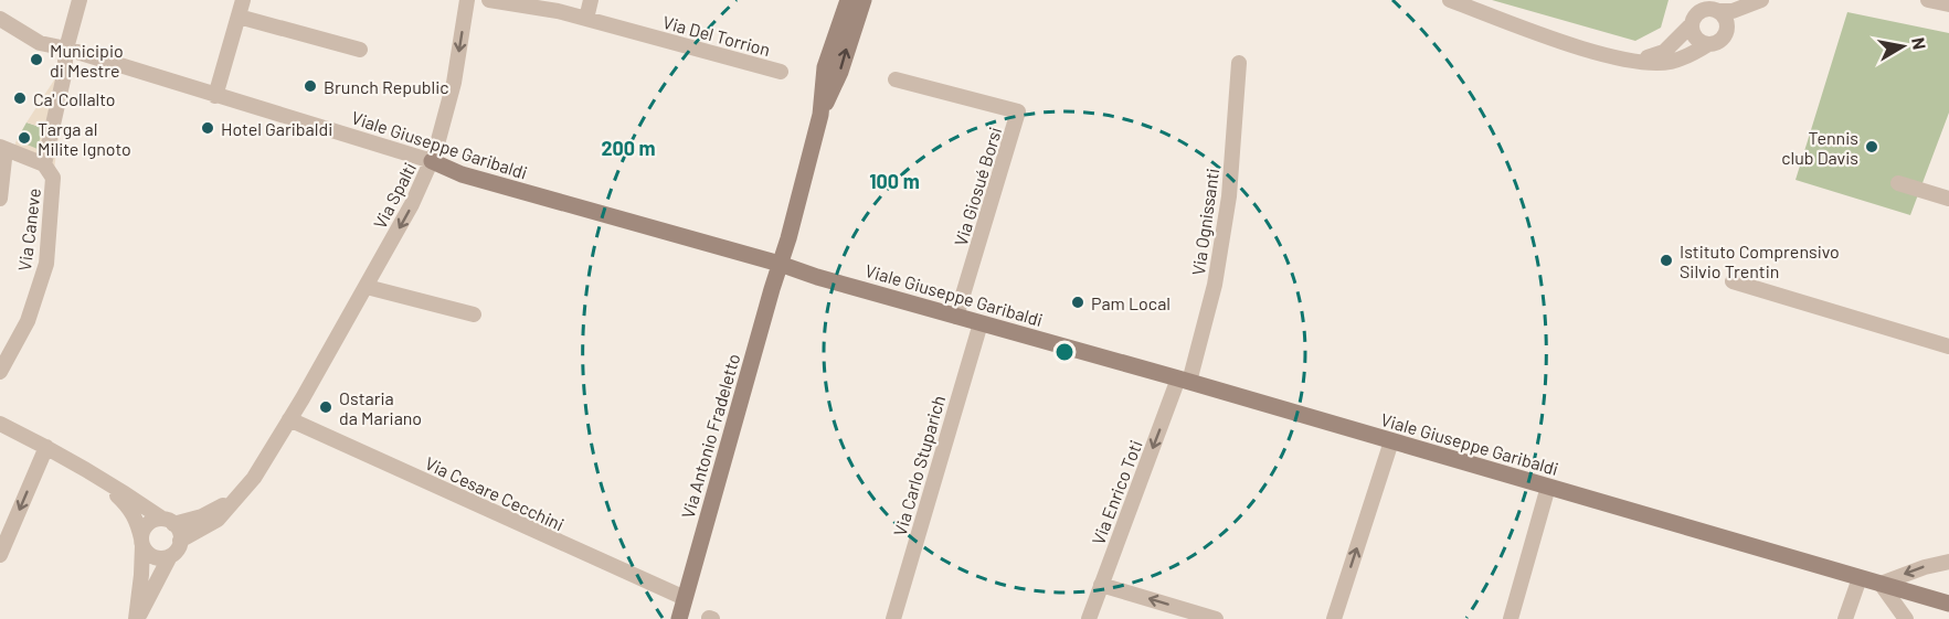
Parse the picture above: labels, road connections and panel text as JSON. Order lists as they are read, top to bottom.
{
  "streets": {
    "street": [
      "Via Del Torrion",
      "Viale Giuseppe Garibaldi",
      "Via Giosué Borsi",
      "Via Spalti",
      "Via Ognissanti",
      "Via Caneve",
      "Via Antonio Fradeletto",
      "Via Carlo Stuparich",
      "Via Enrico Toti",
      "Via Cesare Cecchini"
    ]
  },
  "crossings": [
    ["Viale Giuseppe Garibaldi", "Via Giosué Borsi"],
    ["Viale Giuseppe Garibaldi", "Via Spalti"],
    ["Viale Giuseppe Garibaldi", "Via Ognissanti"],
    ["Viale Giuseppe Garibaldi", "Via Antonio Fradeletto"],
    ["Viale Giuseppe Garibaldi", "Via Carlo Stuparich"],
    ["Viale Giuseppe Garibaldi", "Via Enrico Toti"],
    ["Via Spalti", "Via Cesare Cecchini"],
    ["Via Ognissanti", "Via Enrico Toti"],
    ["Via Antonio Fradeletto", "Via Cesare Cecchini"]
  ],
  "one_way": ["Via Spalti", "Via Enrico Toti"],
  "places": [
    "Municipio di Mestre",
    "Brunch Republic",
    "Ca' Collalto",
    "Hotel Garibaldi",
    "Targa al Milite Ignoto",
    "Tennis club Davis",
    "Istituto Comprensivo Silvio Trentin",
    "Pam Local",
    "Ostaria da Mariano"
  ],
  "north": "right",
  "rings": ["200 m", "100 m"]
}
